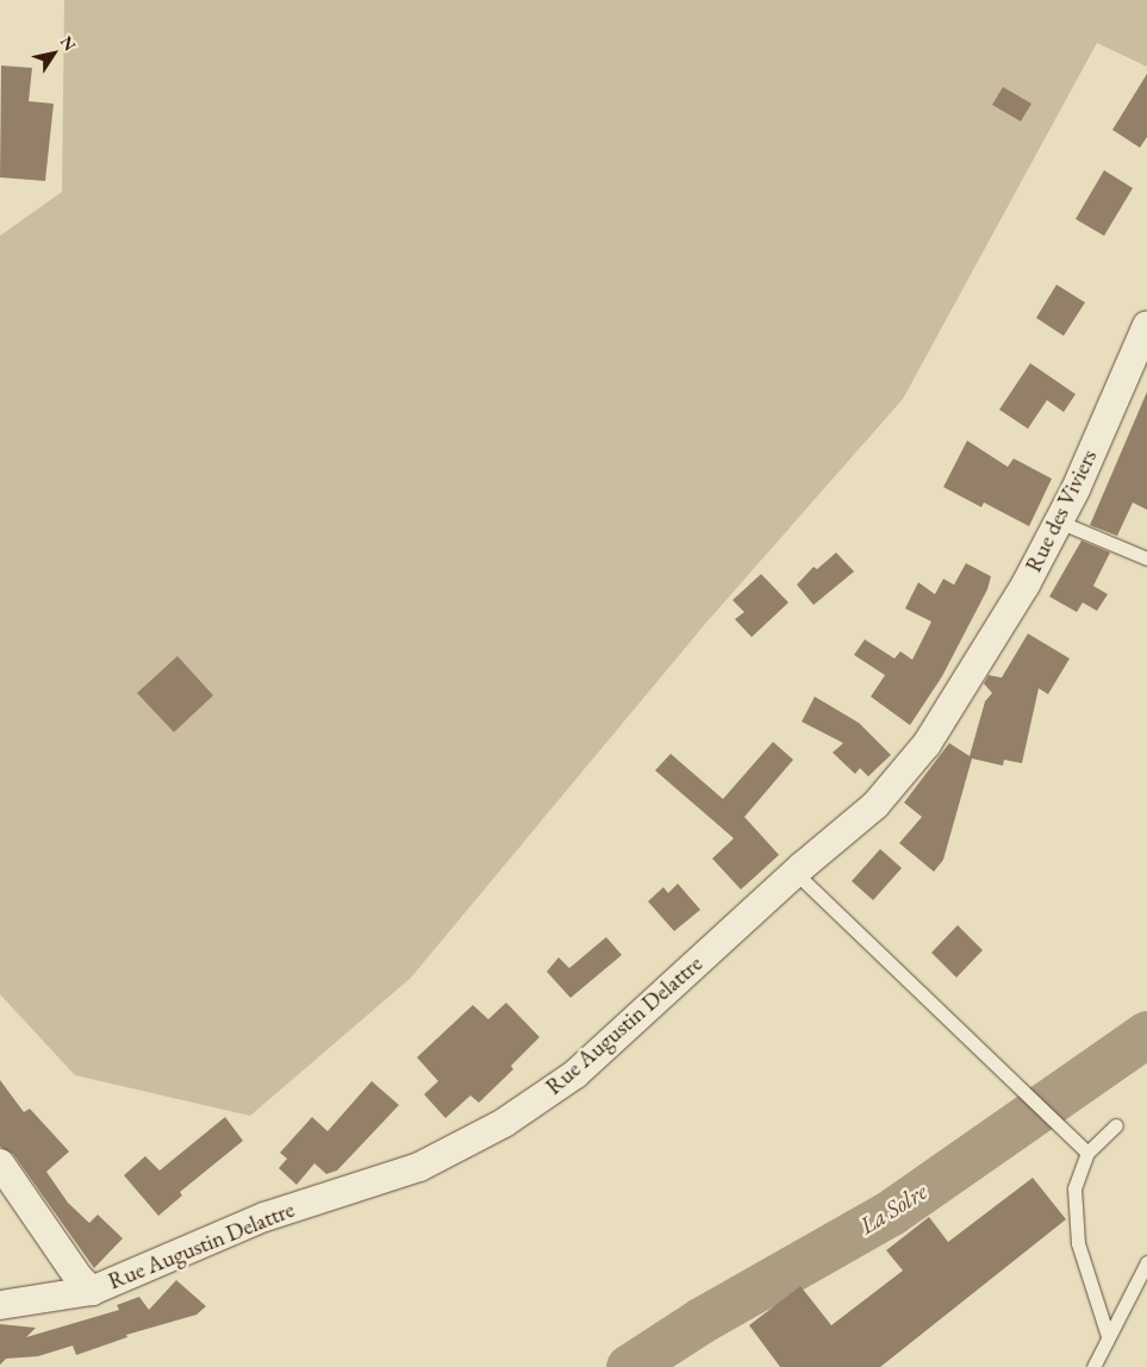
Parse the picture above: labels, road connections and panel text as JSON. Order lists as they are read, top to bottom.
{
  "streets": {
    "street": ["Rue des Viviers", "Rue Augustin Delattre"]
  },
  "crossings": [
    ["Rue des Viviers", "Rue Augustin Delattre"]
  ],
  "water": ["La Solre"],
  "north": "top right"
}
